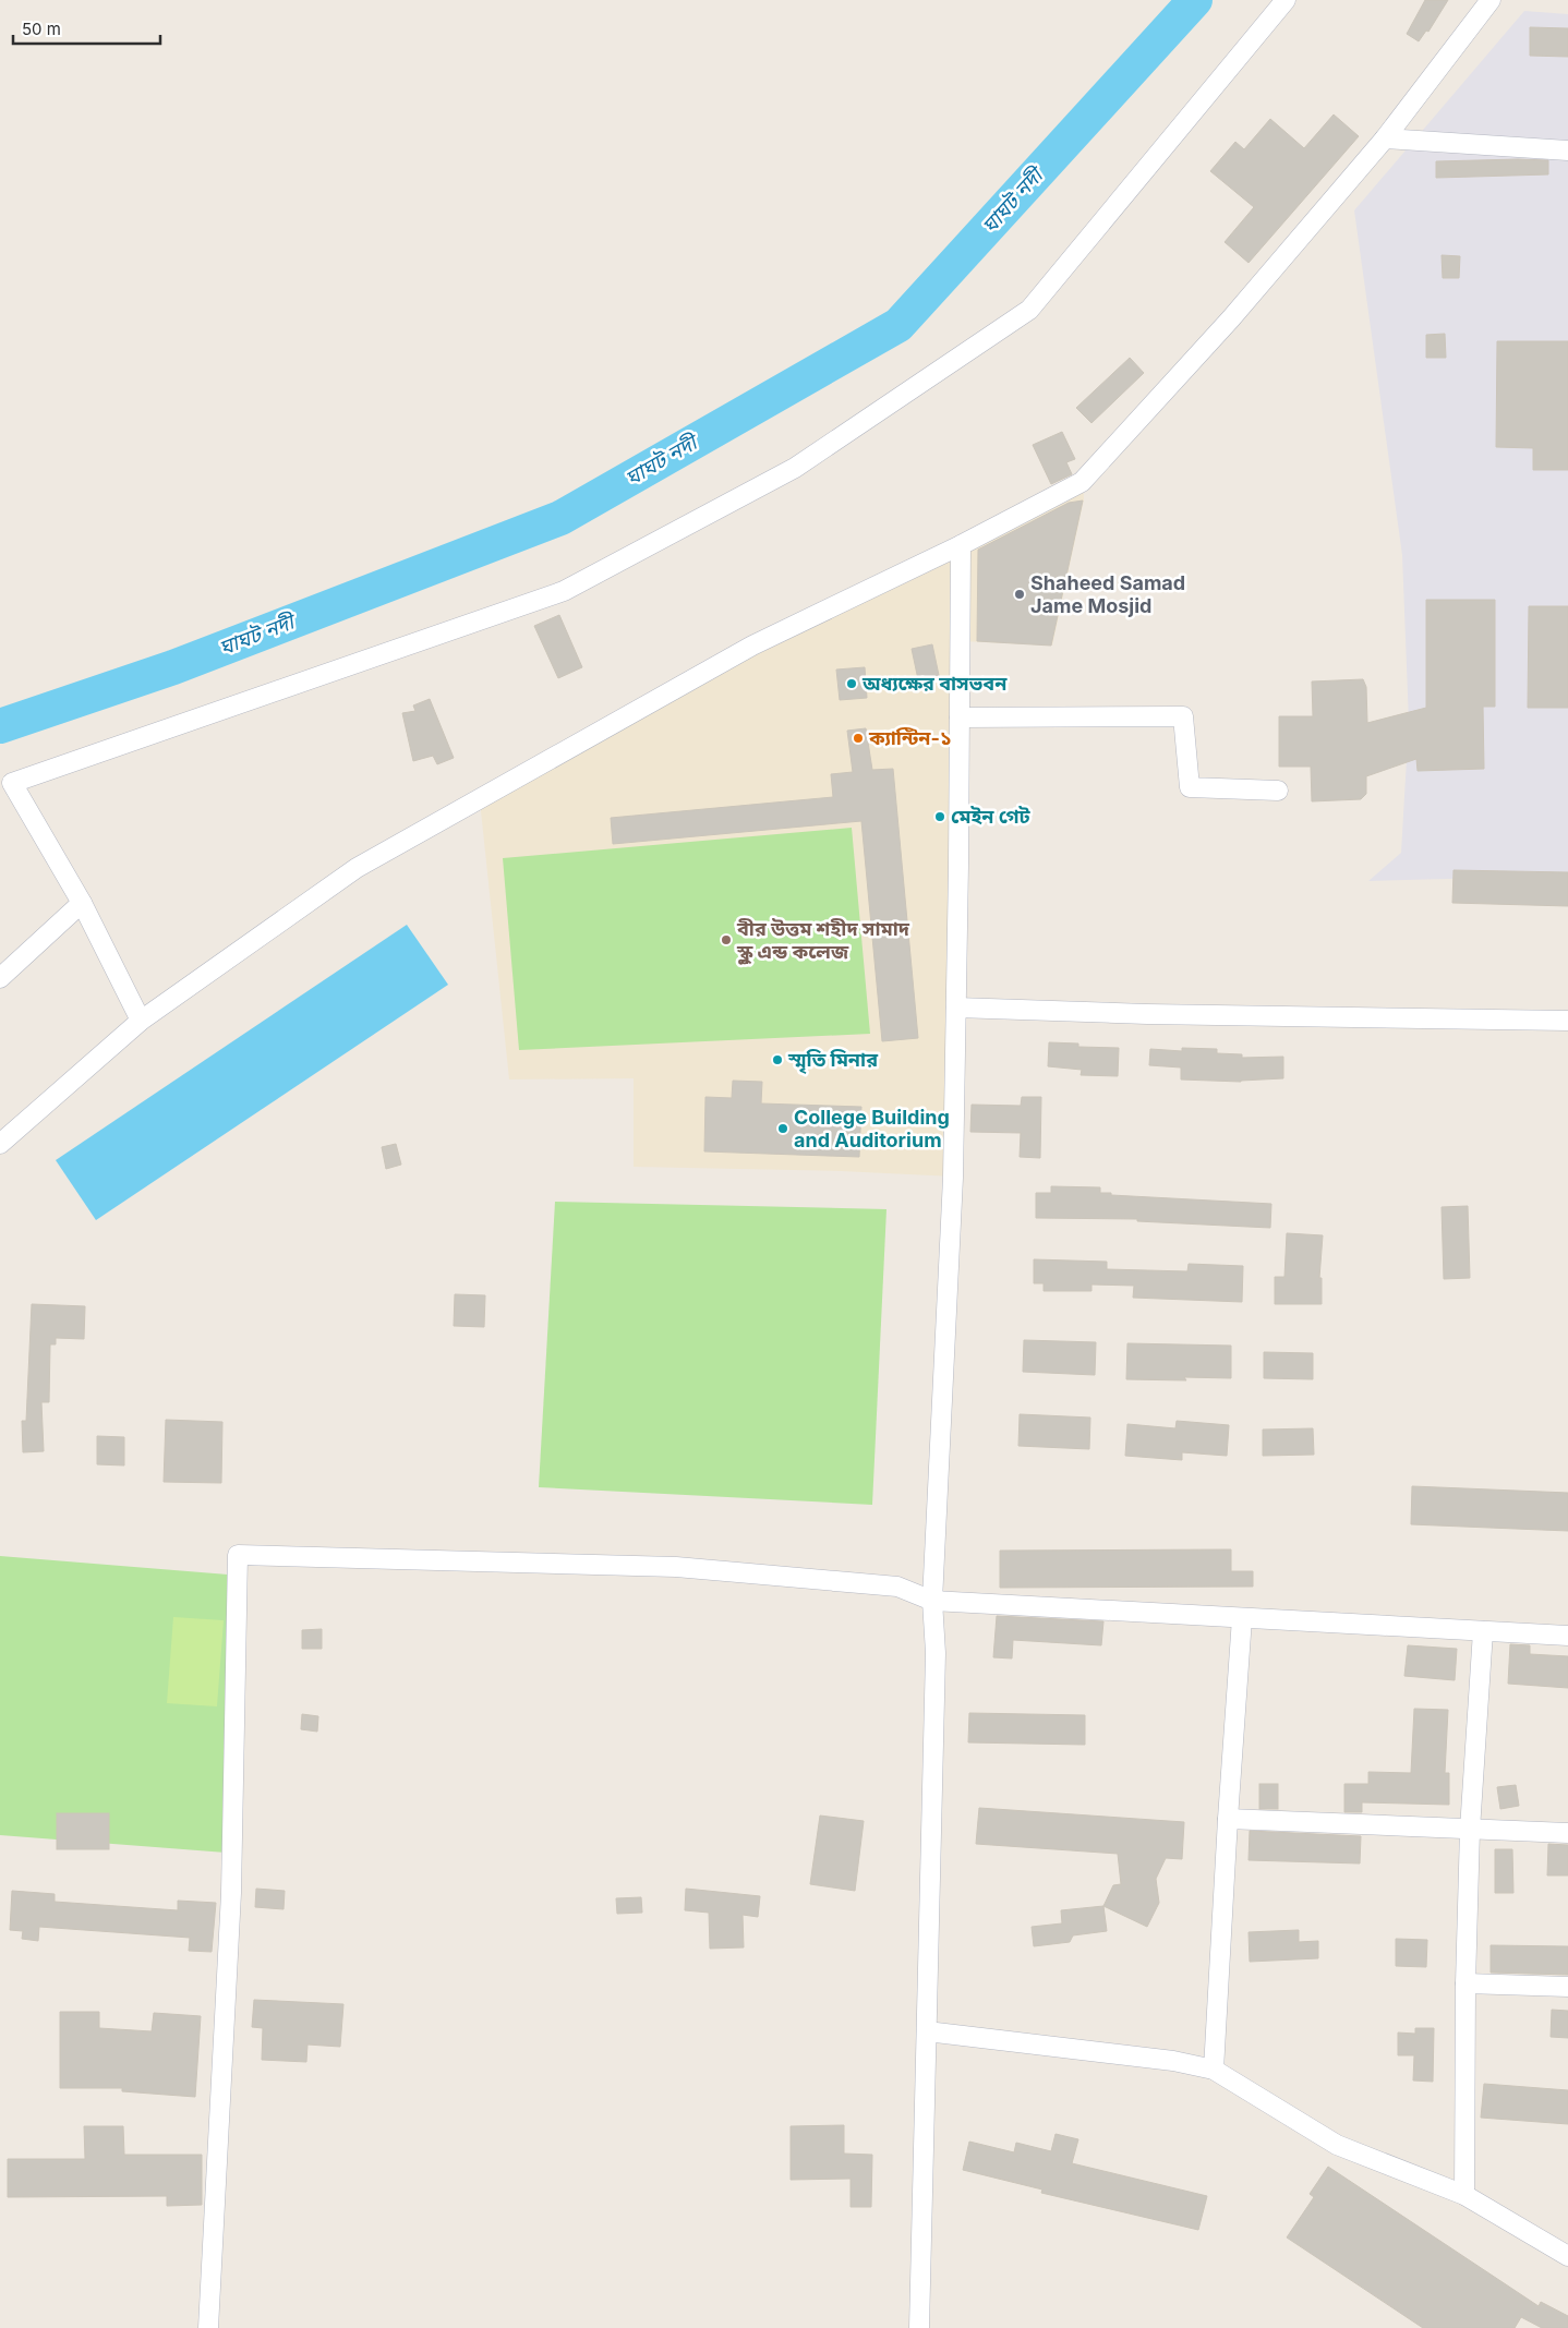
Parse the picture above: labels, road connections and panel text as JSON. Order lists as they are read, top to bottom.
{
  "water": ["ঘাঘট নদী"],
  "places": [
    "Shaheed Samad Jame Mosjid",
    "অধ্যক্ষের বাসভবন",
    "ক্যান্টিন-১",
    "মেইন গেট",
    "বীর উত্তম শহীদ সামাদ স্কুল এন্ড কলেজ",
    "স্মৃতি মিনার",
    "College Building and Auditorium"
  ],
  "scale_bar": "50 m"
}
